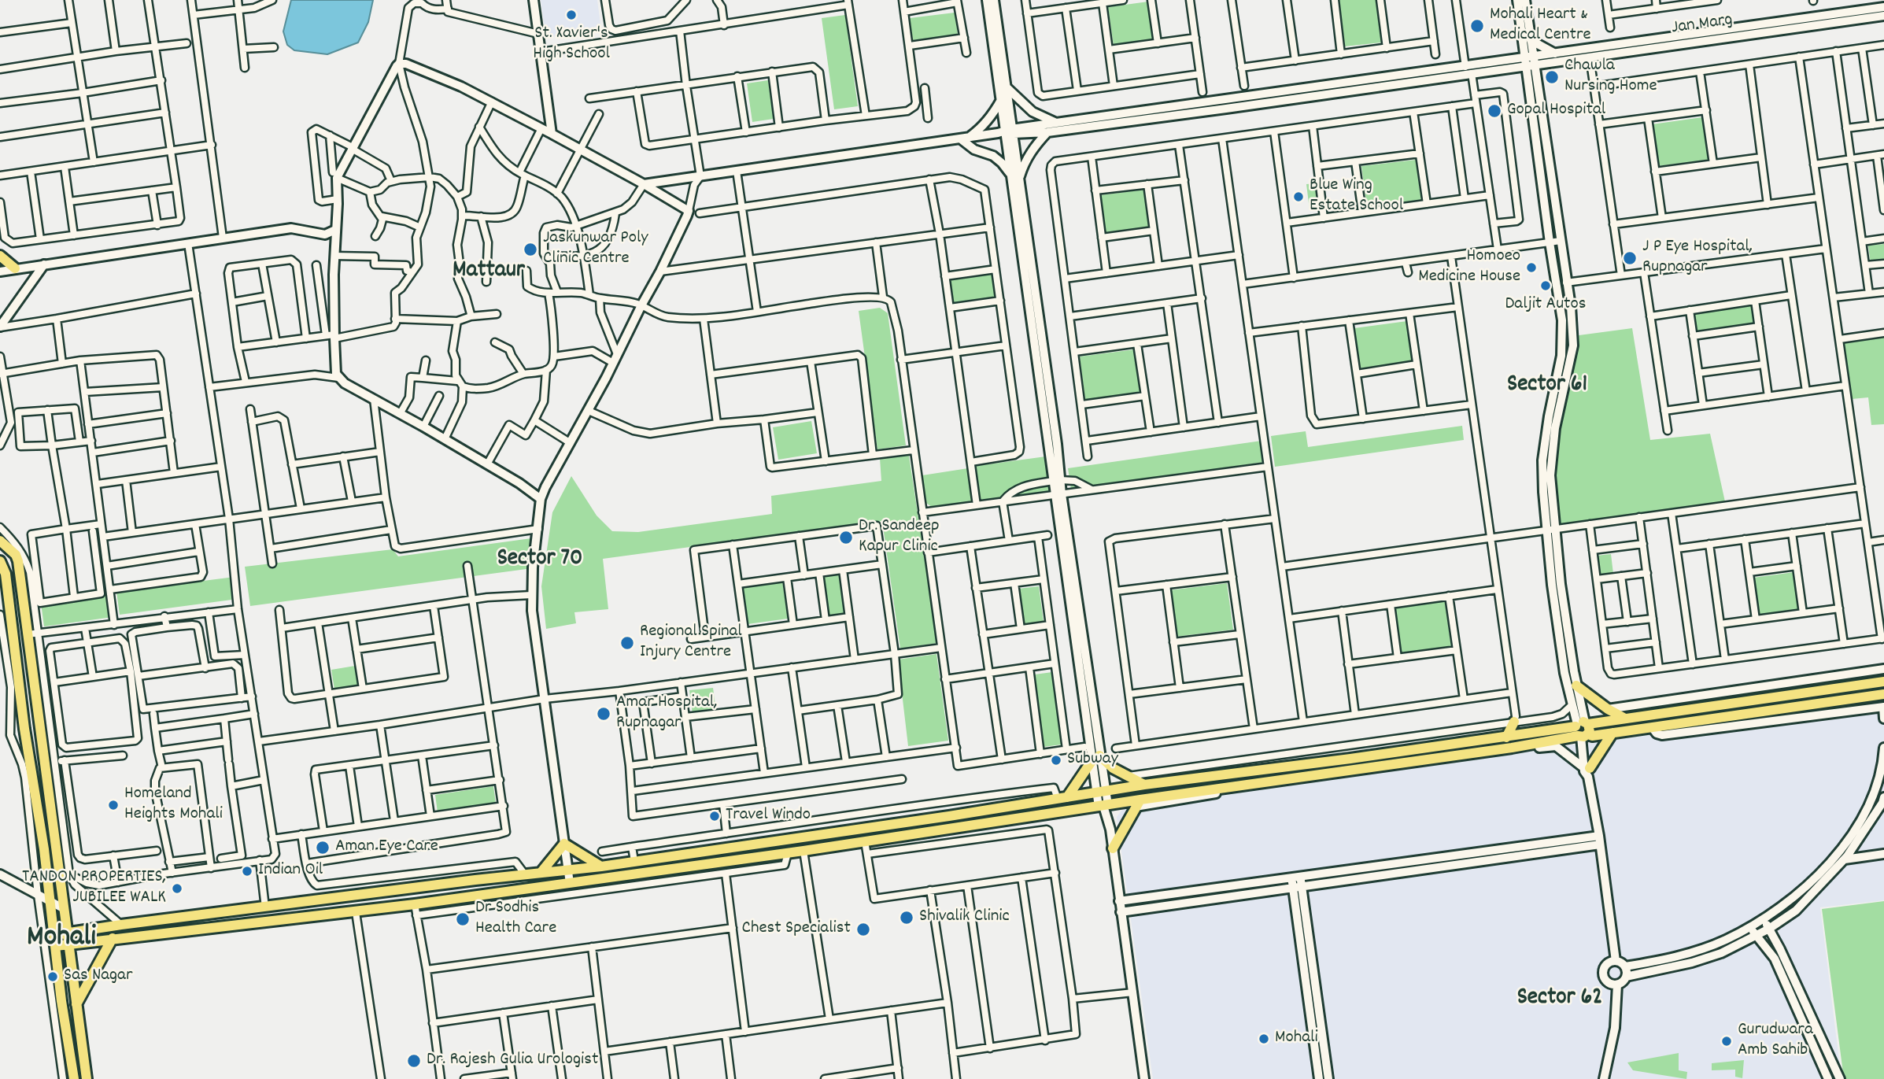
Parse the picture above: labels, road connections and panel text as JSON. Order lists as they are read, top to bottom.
{
  "streets": {
    "street": ["Jan Marg"]
  },
  "districts": [
    "Mattaur",
    "Sector 61",
    "Sector 70",
    "Mohali",
    "Sector 62"
  ],
  "places": [
    "St. Xavier's High School",
    "Mohali Heart & Medical Centre",
    "Chawla Nursing Home",
    "Gopal Hospital",
    "Blue Wing Estate School",
    "Jaskunwar Poly Clinic Centre",
    "J P Eye Hospital, Rupnagar",
    "Homoeo Medicine House",
    "Daljit Autos",
    "Dr. Sandeep Kapur Clinic",
    "Regional Spinal Injury Centre",
    "Amar Hospital, Rupnagar",
    "Subway",
    "Homeland Heights Mohali",
    "Travel Windo",
    "Aman Eye Care",
    "Indian Oil",
    "TANDON PROPERTIES, JUBILEE WALK",
    "Shivalik Clinic",
    "Dr Sodhis Health Care",
    "Chest Specialist",
    "Sas Nagar",
    "Mohali",
    "Gurudwara Amb Sahib",
    "Dr. Rajesh Gulia Urologist"
  ]
}
